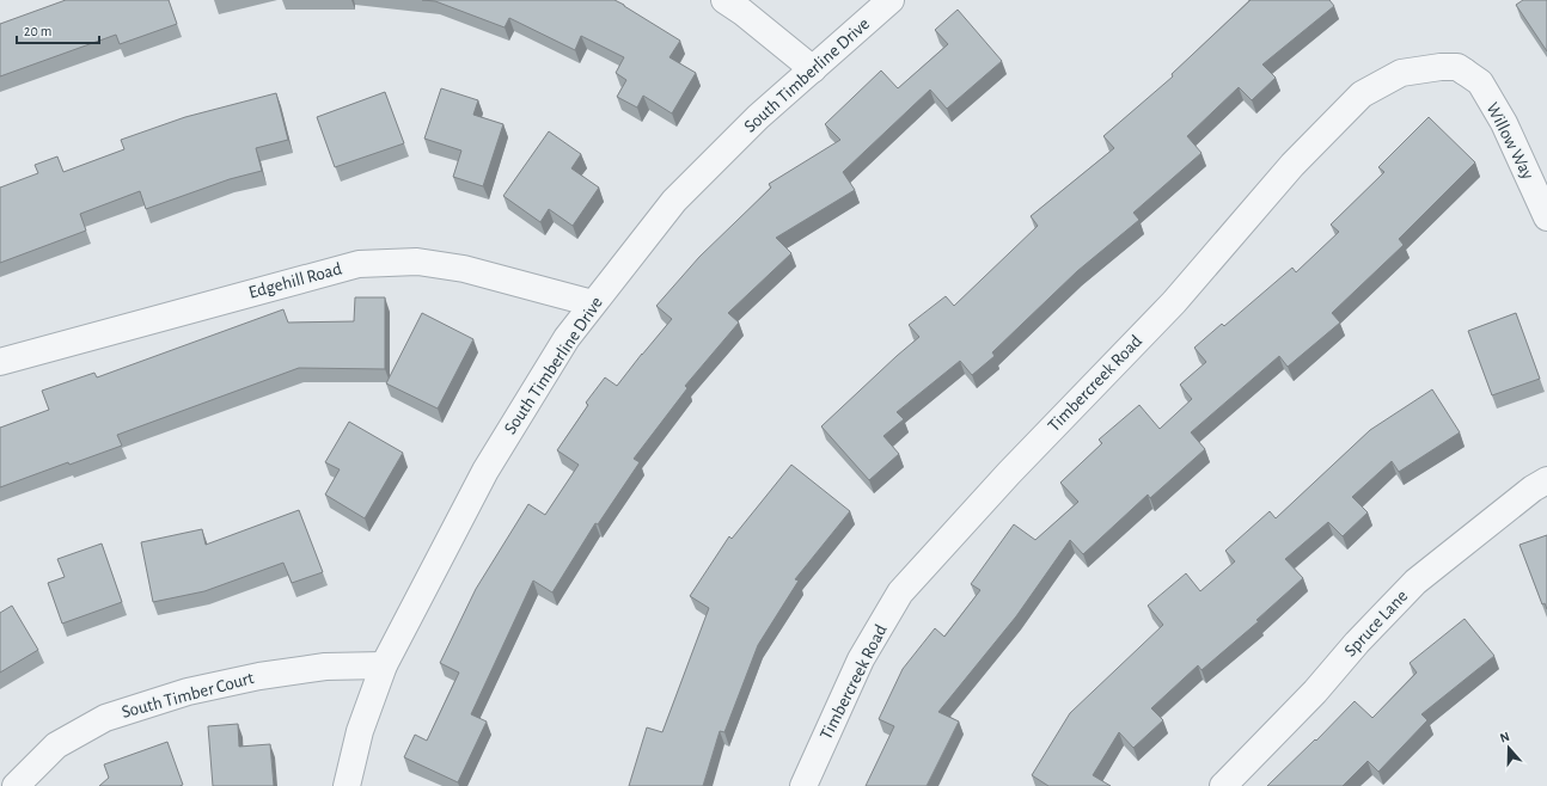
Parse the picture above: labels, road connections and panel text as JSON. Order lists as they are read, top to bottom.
{
  "streets": {
    "street": [
      "South Timberline Drive",
      "Willow Way",
      "Edgehill Road",
      "Timbercreek Road",
      "Spruce Lane",
      "South Timber Court"
    ]
  },
  "crossings": [
    ["South Timberline Drive", "Edgehill Road"],
    ["South Timberline Drive", "South Timber Court"],
    ["Willow Way", "Timbercreek Road"]
  ],
  "scale_bar": "20 m",
  "north": "top"
}
